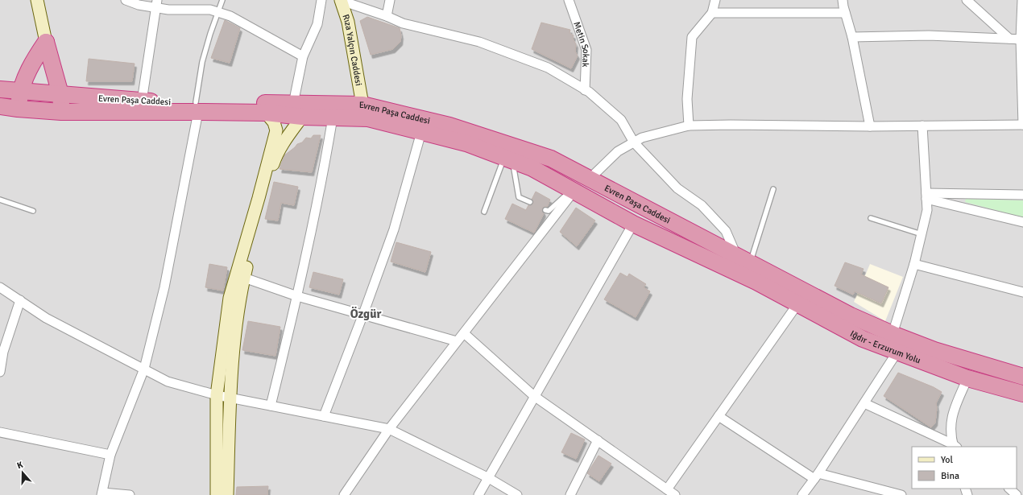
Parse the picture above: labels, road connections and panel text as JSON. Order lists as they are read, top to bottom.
{
  "streets": {
    "highway": ["Evren Paşa Caddesi", "Iğdır - Erzurum Yolu"],
    "street": ["Metin Sokak", "Rıza Yalçın Caddesi"]
  },
  "crossings": [
    ["Rıza Yalçın Caddesi", "Evren Paşa Caddesi"],
    ["Evren Paşa Caddesi", "Iğdır - Erzurum Yolu"]
  ],
  "districts": ["Özgür"],
  "legend": ["Yol", "Bina"],
  "north": "top"
}
